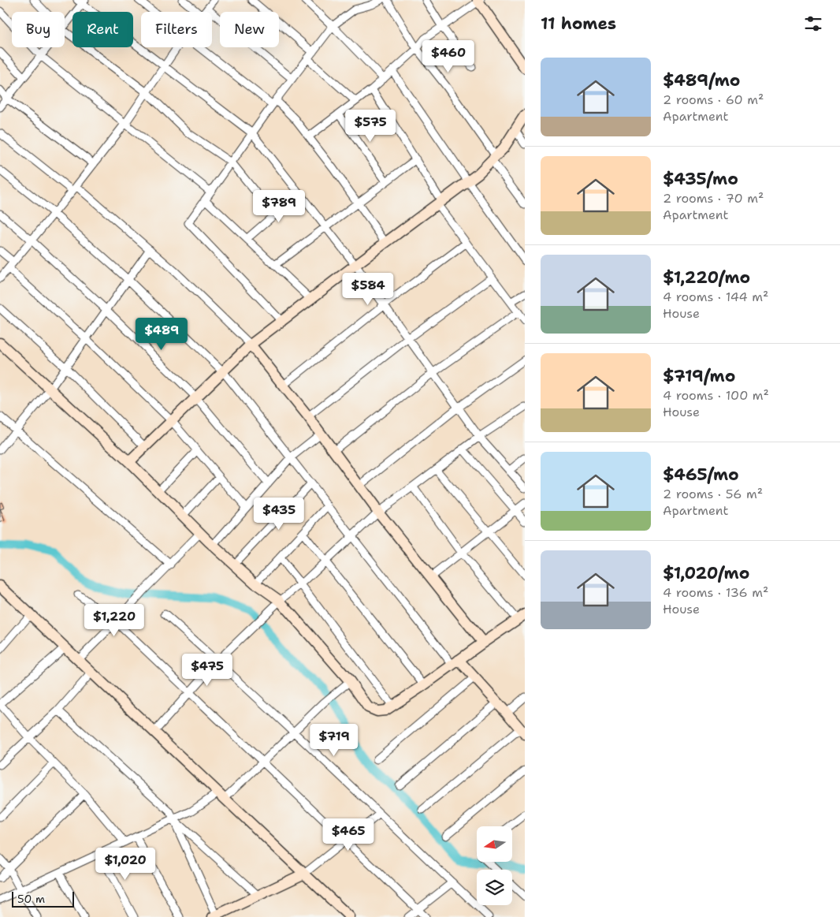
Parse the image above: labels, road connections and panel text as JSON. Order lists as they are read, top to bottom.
{
  "scale_bar": "50 m",
  "north": "left",
  "page": {
    "heading": "11 homes",
    "chip": [
      "Buy",
      "Rent",
      "Filters",
      "New"
    ],
    "price": [
      "$460",
      "$575",
      "$789",
      "$584",
      "$489",
      "$435",
      "$1,220",
      "$475",
      "$719",
      "$465",
      "$1,020"
    ],
    "list": [
      {
        "name": "$489/mo",
        "note": "2 rooms · 60 m² · Apartment"
      },
      {
        "name": "$435/mo",
        "note": "2 rooms · 70 m² · Apartment"
      },
      {
        "name": "$1,220/mo",
        "note": "4 rooms · 144 m² · House"
      },
      {
        "name": "$719/mo",
        "note": "4 rooms · 100 m² · House"
      },
      {
        "name": "$465/mo",
        "note": "2 rooms · 56 m² · Apartment"
      },
      {
        "name": "$1,020/mo",
        "note": "4 rooms · 136 m² · House"
      }
    ],
    "scale": "50 m"
  }
}
